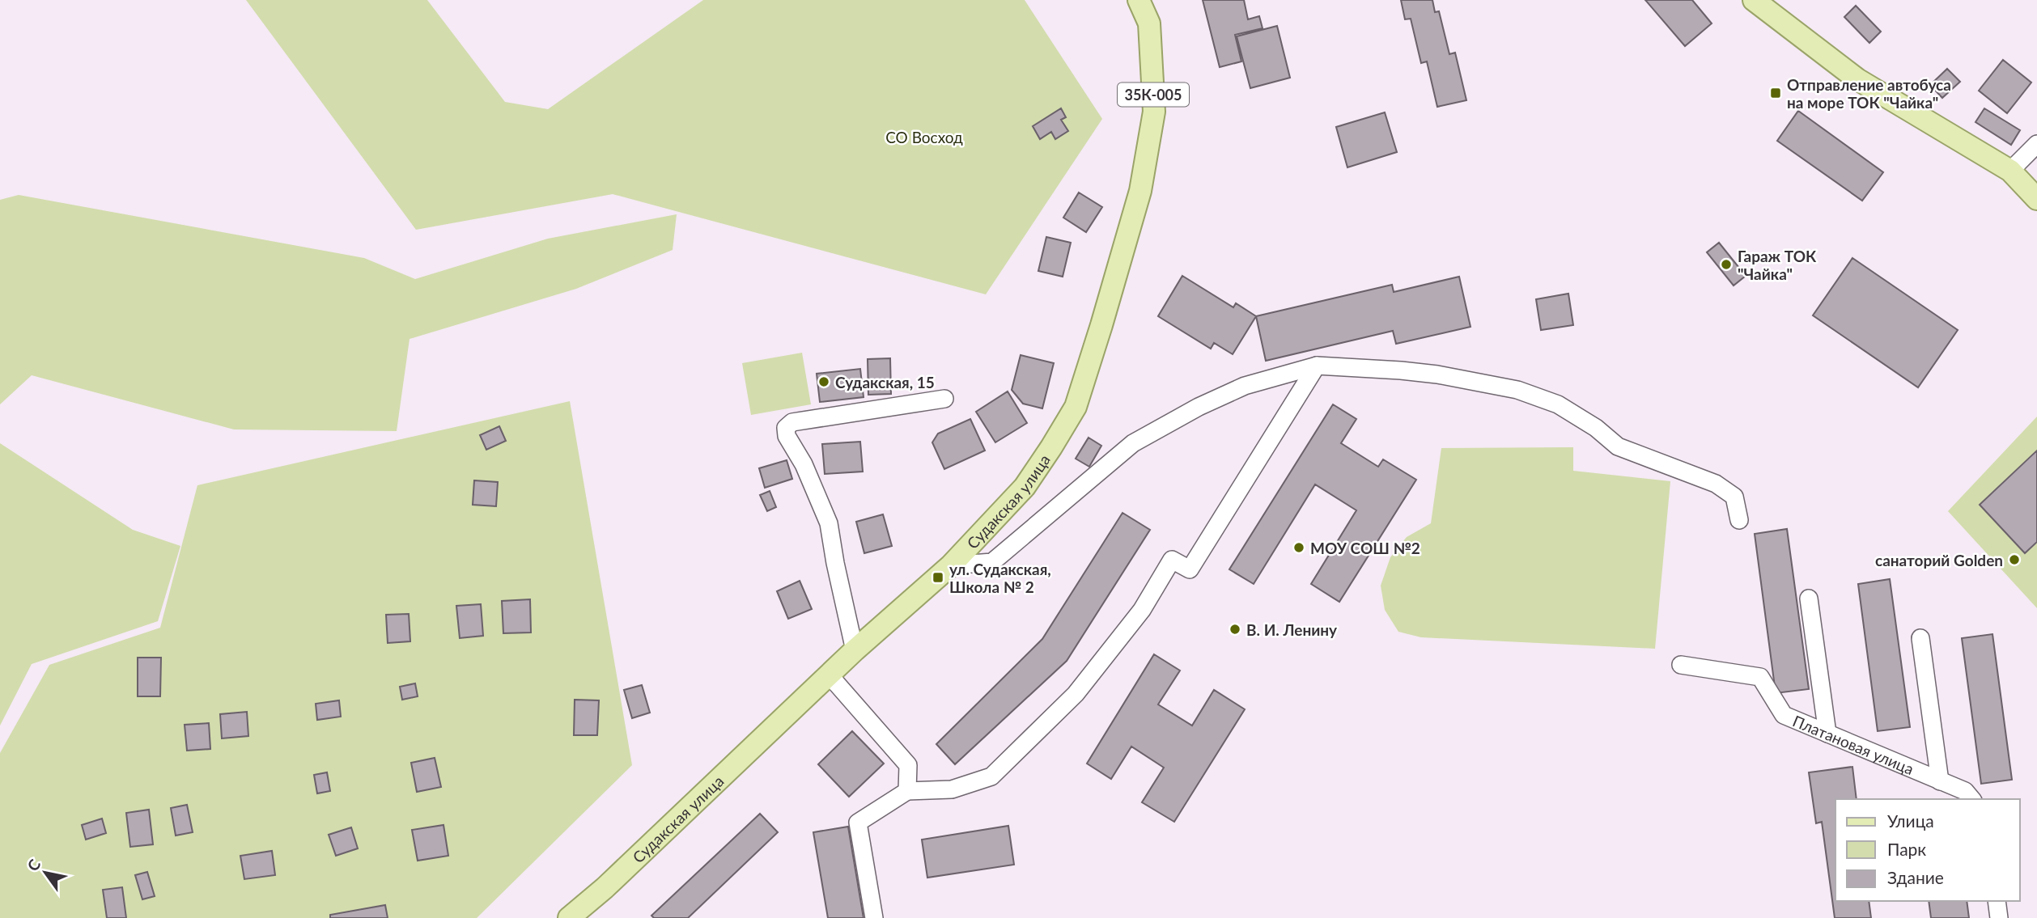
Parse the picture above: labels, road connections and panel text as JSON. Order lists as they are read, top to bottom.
{
  "streets": {
    "main road": ["35К-005", "Судакская улица"],
    "street": ["Платановая улица"]
  },
  "parks": ["СО Восход"],
  "places": {
    "transit": ["Отправление автобуса на море ТОК \"Чайка\"", "ул. Судакская, Школа № 2"],
    "other": [
      "Гараж ТОК \"Чайка\"",
      "Судакская, 15",
      "МОУ СОШ №2",
      "санаторий Golden",
      "В. И. Ленину"
    ]
  },
  "legend": ["Улица", "Парк", "Здание"],
  "north": "top left"
}
